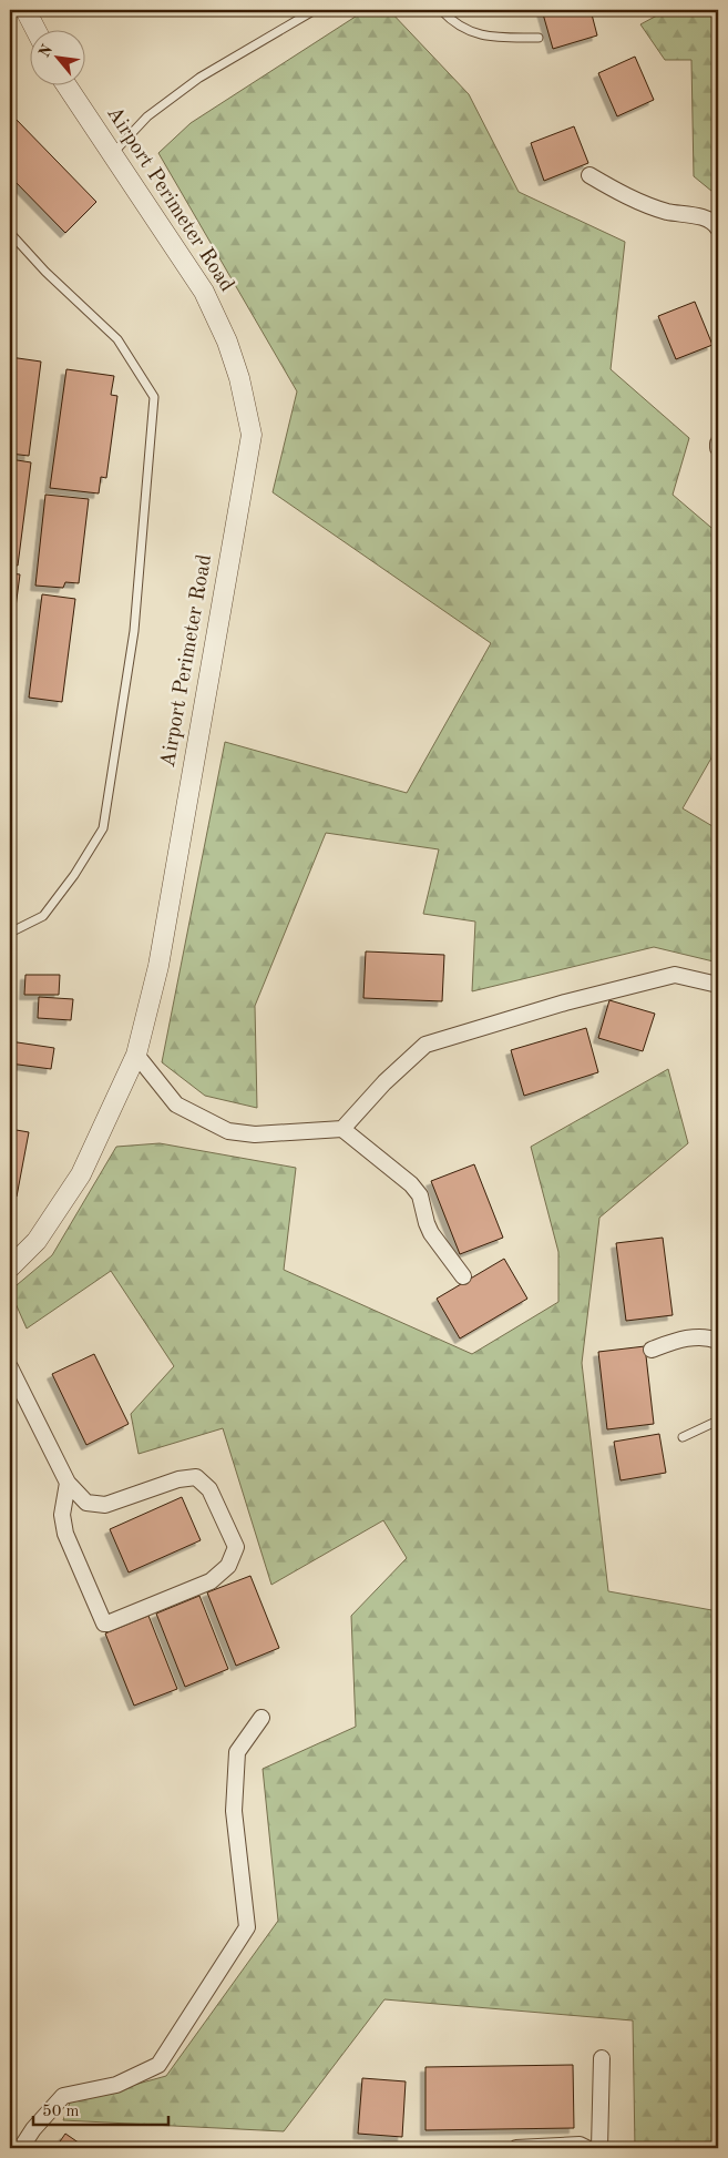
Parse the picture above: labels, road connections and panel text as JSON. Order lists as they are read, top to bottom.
{
  "streets": {
    "street": ["Airport Perimeter Road"]
  },
  "scale_bar": "50 m",
  "north": "top left"
}
